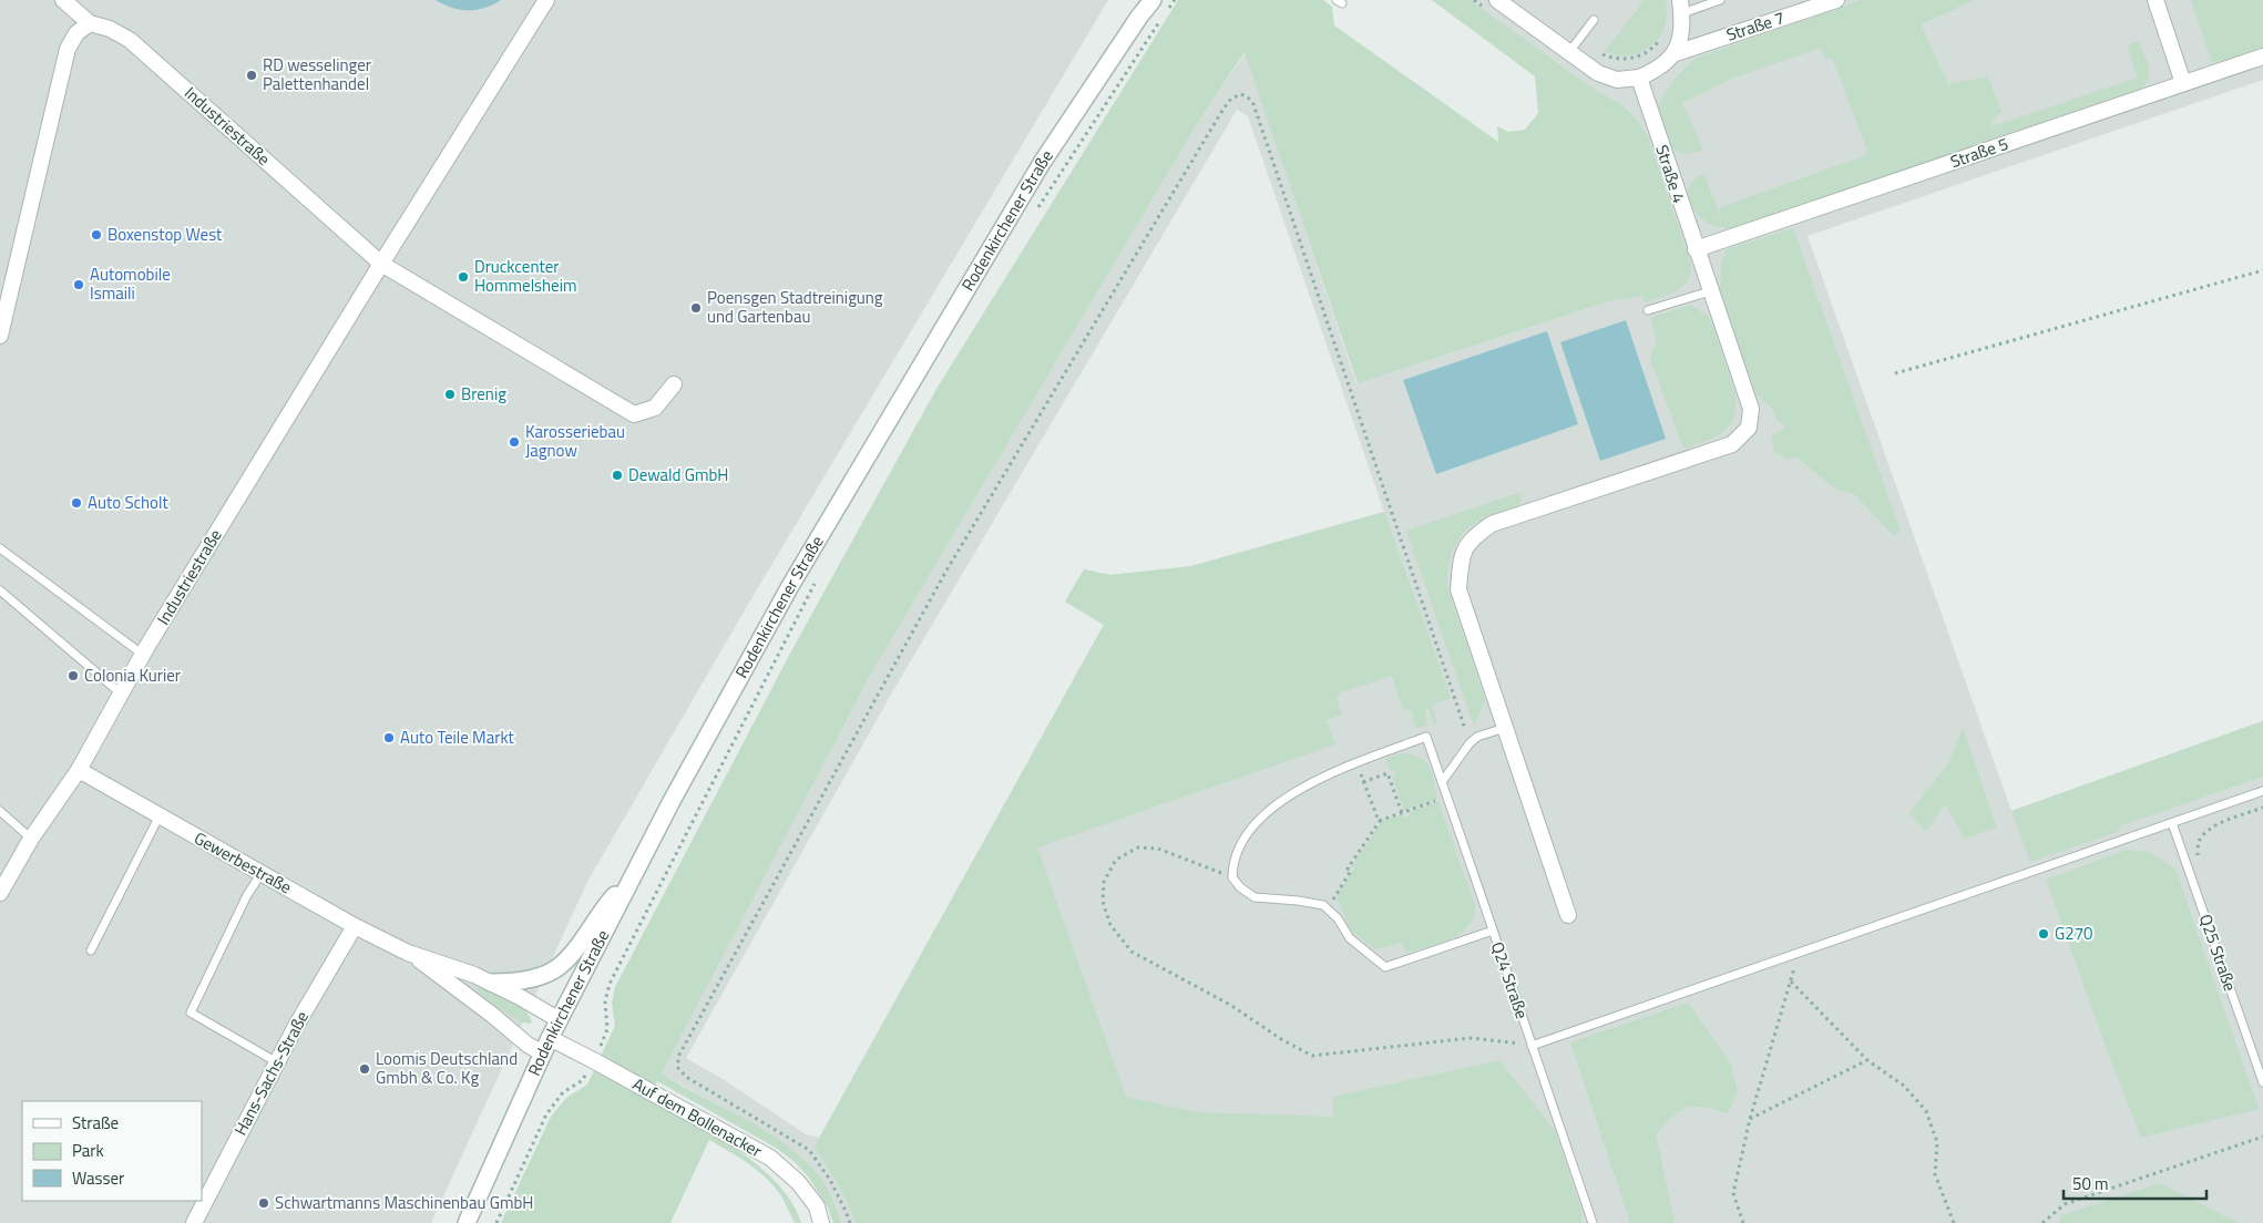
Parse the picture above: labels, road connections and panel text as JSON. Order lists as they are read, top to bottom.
{
  "streets": {
    "main road": ["Rodenkirchener Straße"],
    "street": [
      "Straße 7",
      "Industriestraße",
      "Straße 5",
      "Straße 4",
      "Gewerbestraße",
      "Hans-Sachs-Straße",
      "Auf dem Bollenacker"
    ],
    "lane": ["Q25 Straße", "Q24 Straße"]
  },
  "crossings": [
    ["Industriestraße", "Gewerbestraße"],
    ["Straße 5", "Straße 4"],
    ["Rodenkirchener Straße", "Gewerbestraße"],
    ["Rodenkirchener Straße", "Auf dem Bollenacker"],
    ["Gewerbestraße", "Hans-Sachs-Straße"]
  ],
  "places": [
    "RD wesselinger Palettenhandel",
    "Boxenstop West",
    "Druckcenter Hommelsheim",
    "Automobile Ismaili",
    "Poensgen Stadtreinigung und Gartenbau",
    "Brenig",
    "Karosseriebau Jagnow",
    "Dewald GmbH",
    "Auto Scholt",
    "Colonia Kurier",
    "Auto Teile Markt",
    "G270",
    "Loomis Deutschland Gmbh & Co. Kg",
    "Schwartmanns Maschinenbau GmbH"
  ],
  "legend": ["Straße", "Park", "Wasser"],
  "scale_bar": "50 m"
}
